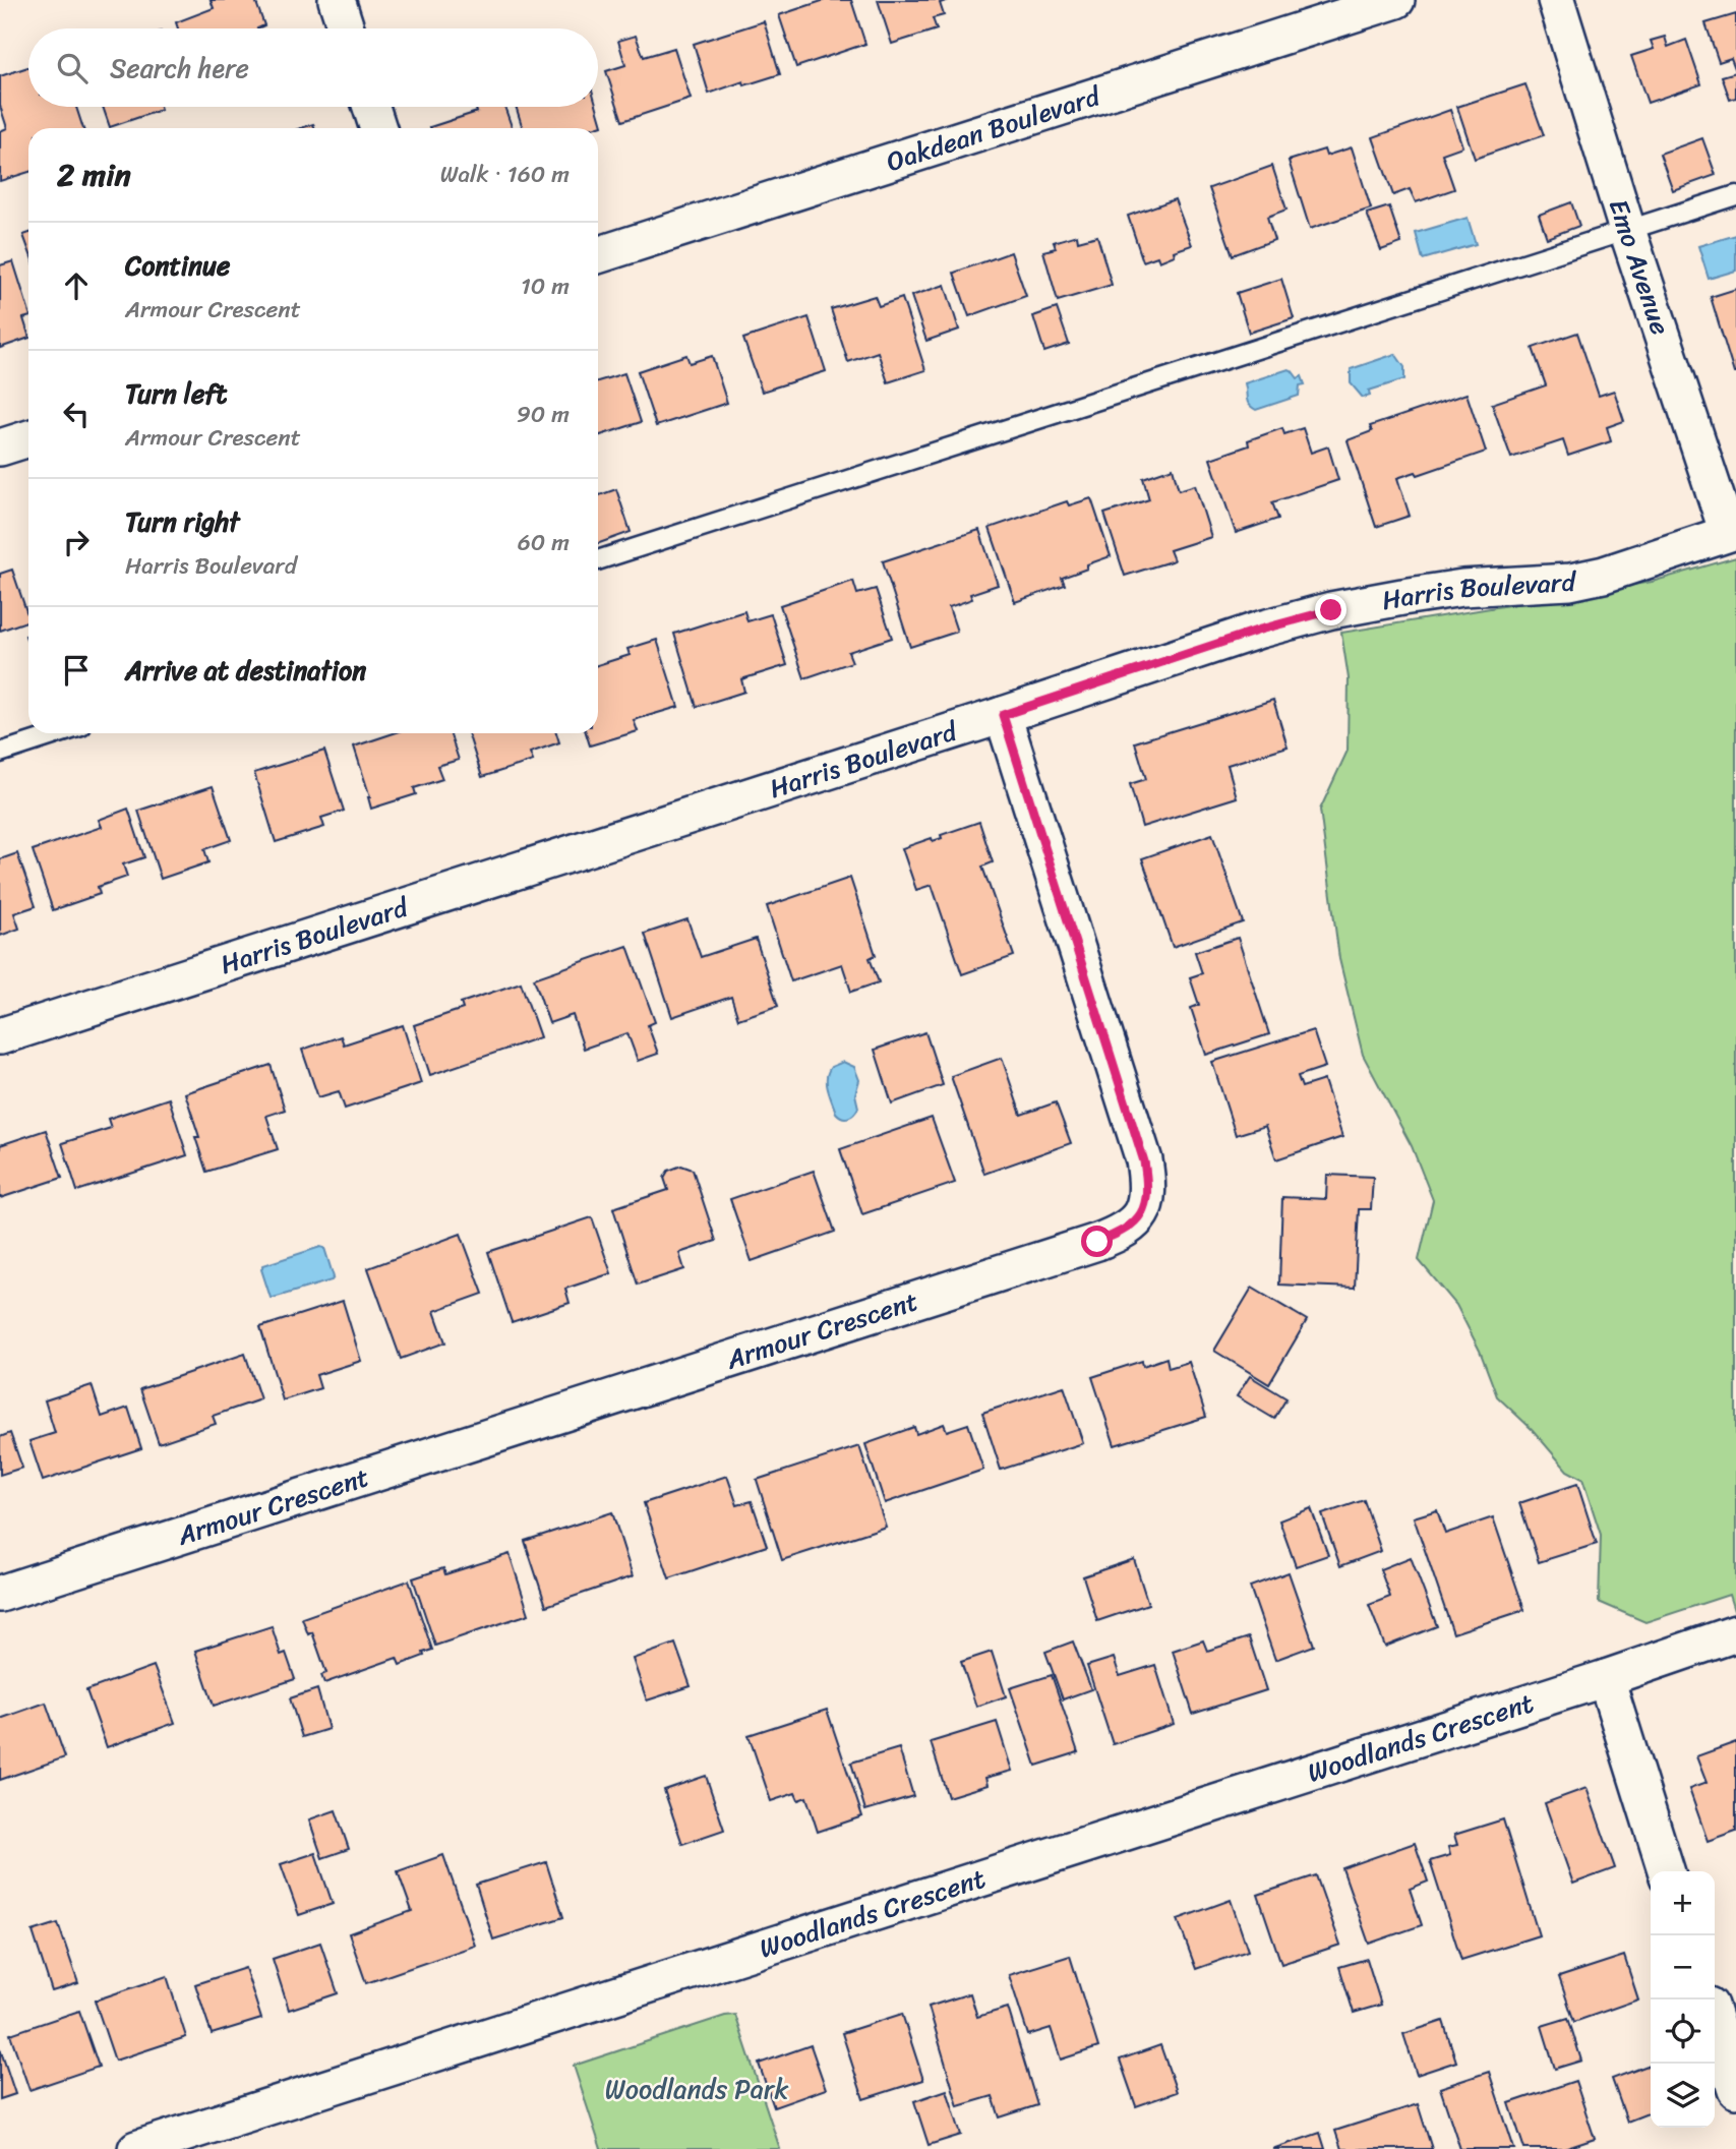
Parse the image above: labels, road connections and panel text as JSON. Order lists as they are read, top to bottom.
{
  "streets": {
    "street": [
      "Oakdean Boulevard",
      "Emo Avenue",
      "Harris Boulevard",
      "Armour Crescent",
      "Woodlands Crescent"
    ]
  },
  "crossings": [
    ["Emo Avenue", "Harris Boulevard"],
    ["Harris Boulevard", "Armour Crescent"]
  ],
  "parks": ["Woodlands Park"],
  "page": {
    "search": "Search here",
    "heading": ["2 min", "Walk · 160 m"],
    "list": [
      ["Continue", "Armour Crescent", "10 m"],
      ["Turn left", "Armour Crescent", "90 m"],
      ["Turn right", "Harris Boulevard", "60 m"],
      "Arrive at destination"
    ],
    "map_buttons": ["+", "−"]
  }
}
